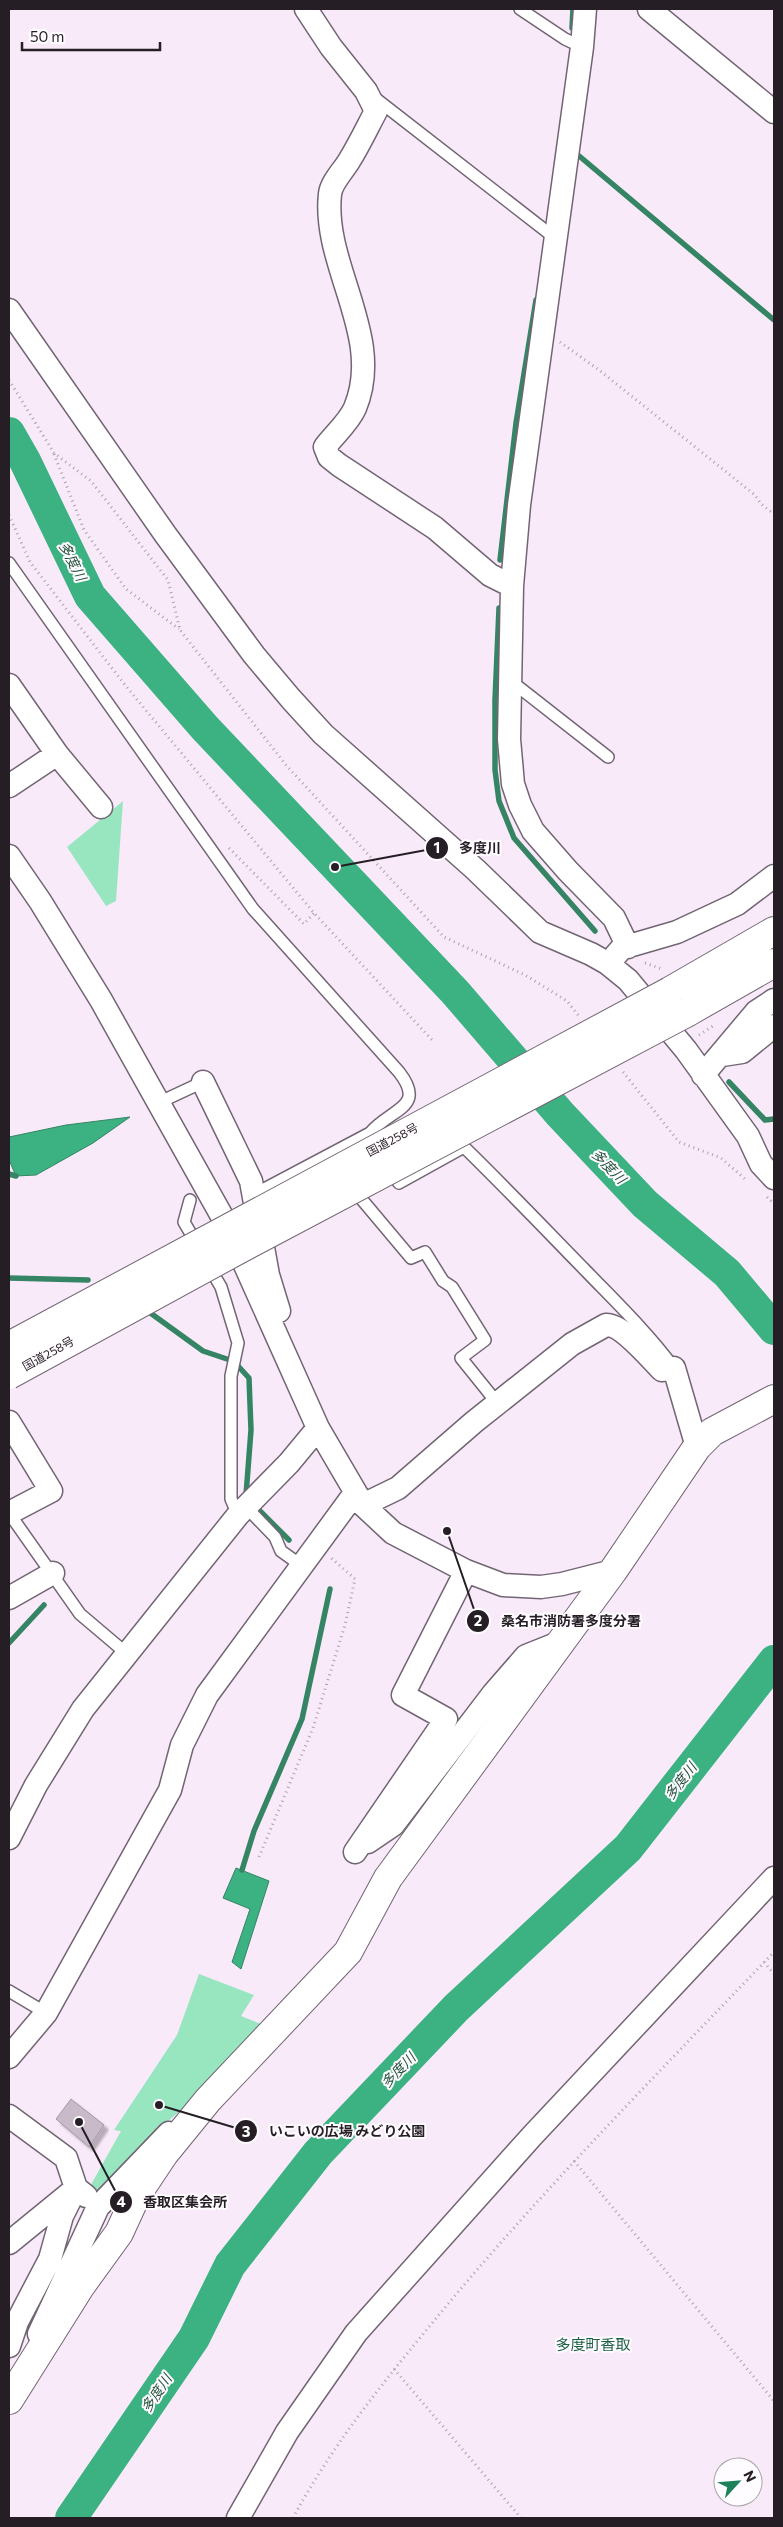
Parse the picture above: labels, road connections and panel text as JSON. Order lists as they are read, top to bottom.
{
  "streets": {
    "main road": ["国道258号"]
  },
  "districts": ["多度町香取"],
  "water": ["多度川"],
  "places": [
    "多度川",
    "桑名市消防署多度分署",
    "いこいの広場 みどり公園",
    "香取区集会所"
  ],
  "scale_bar": "50 m",
  "north": "top right"
}
